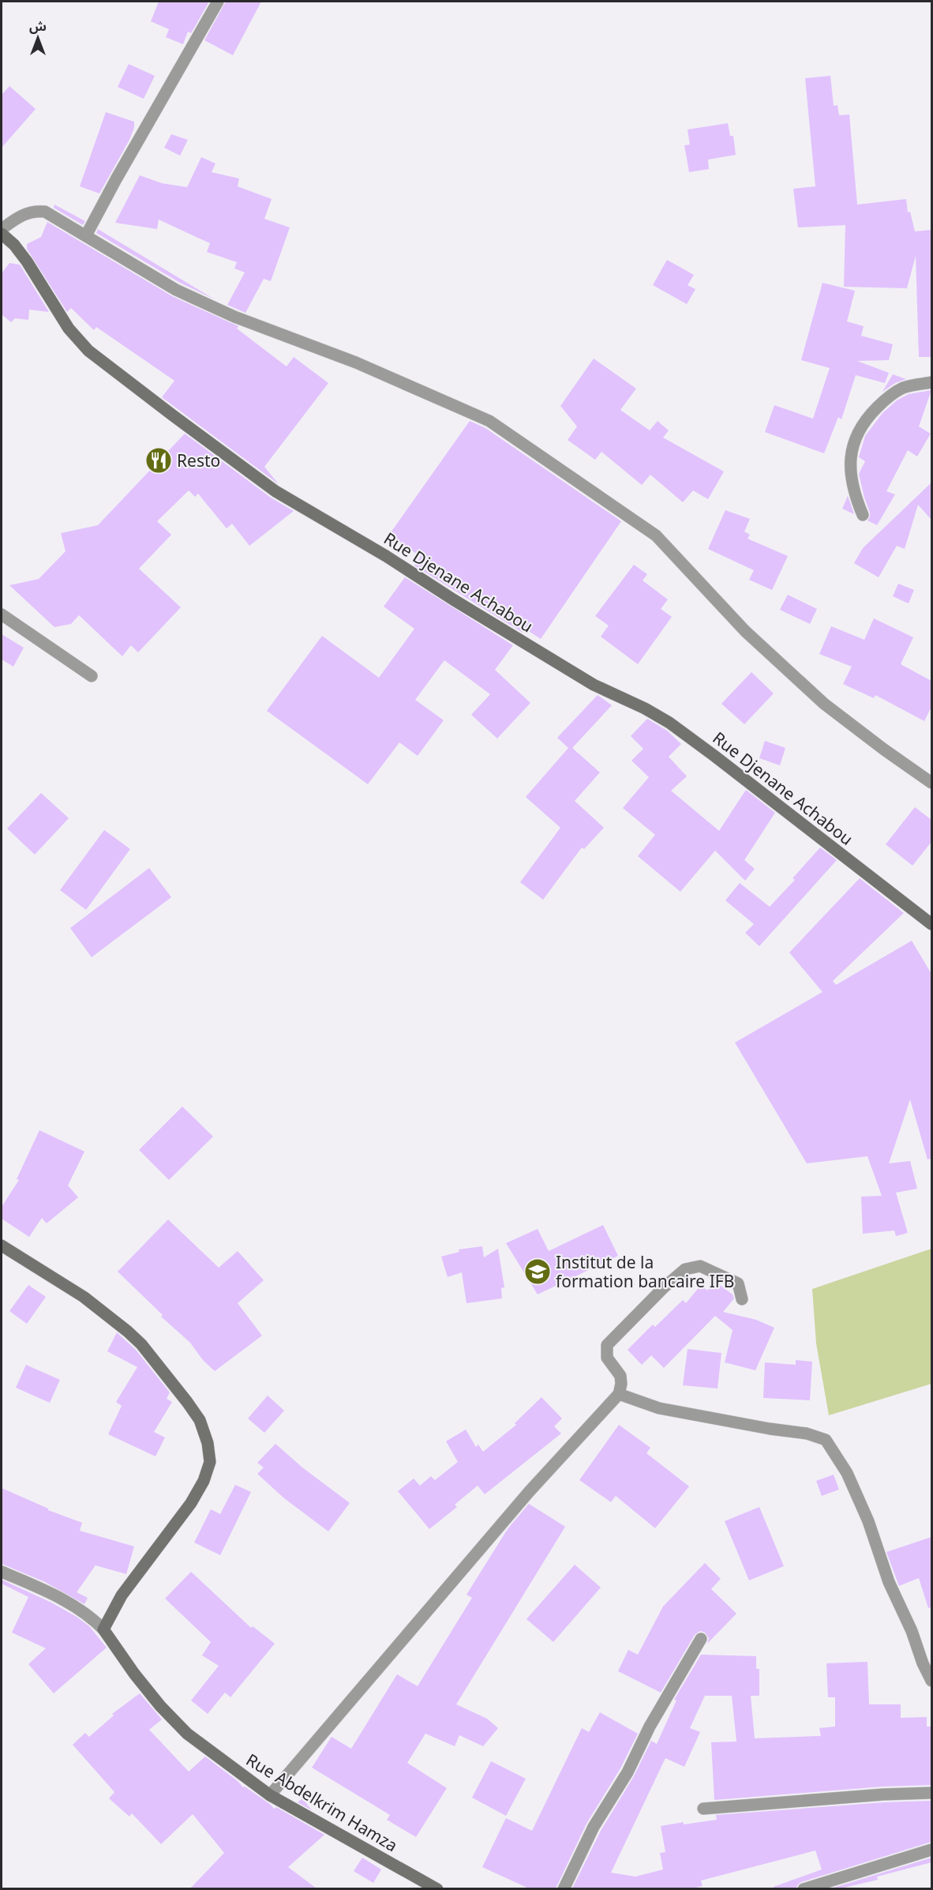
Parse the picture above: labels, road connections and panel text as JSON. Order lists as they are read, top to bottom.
{
  "streets": {
    "main road": ["Rue Djenane Achabou", "Rue Abdelkrim Hamza"]
  },
  "places": {
    "restaurant": ["Resto"],
    "school or university": ["Institut de la formation bancaire IFB"]
  },
  "north": "top"
}
